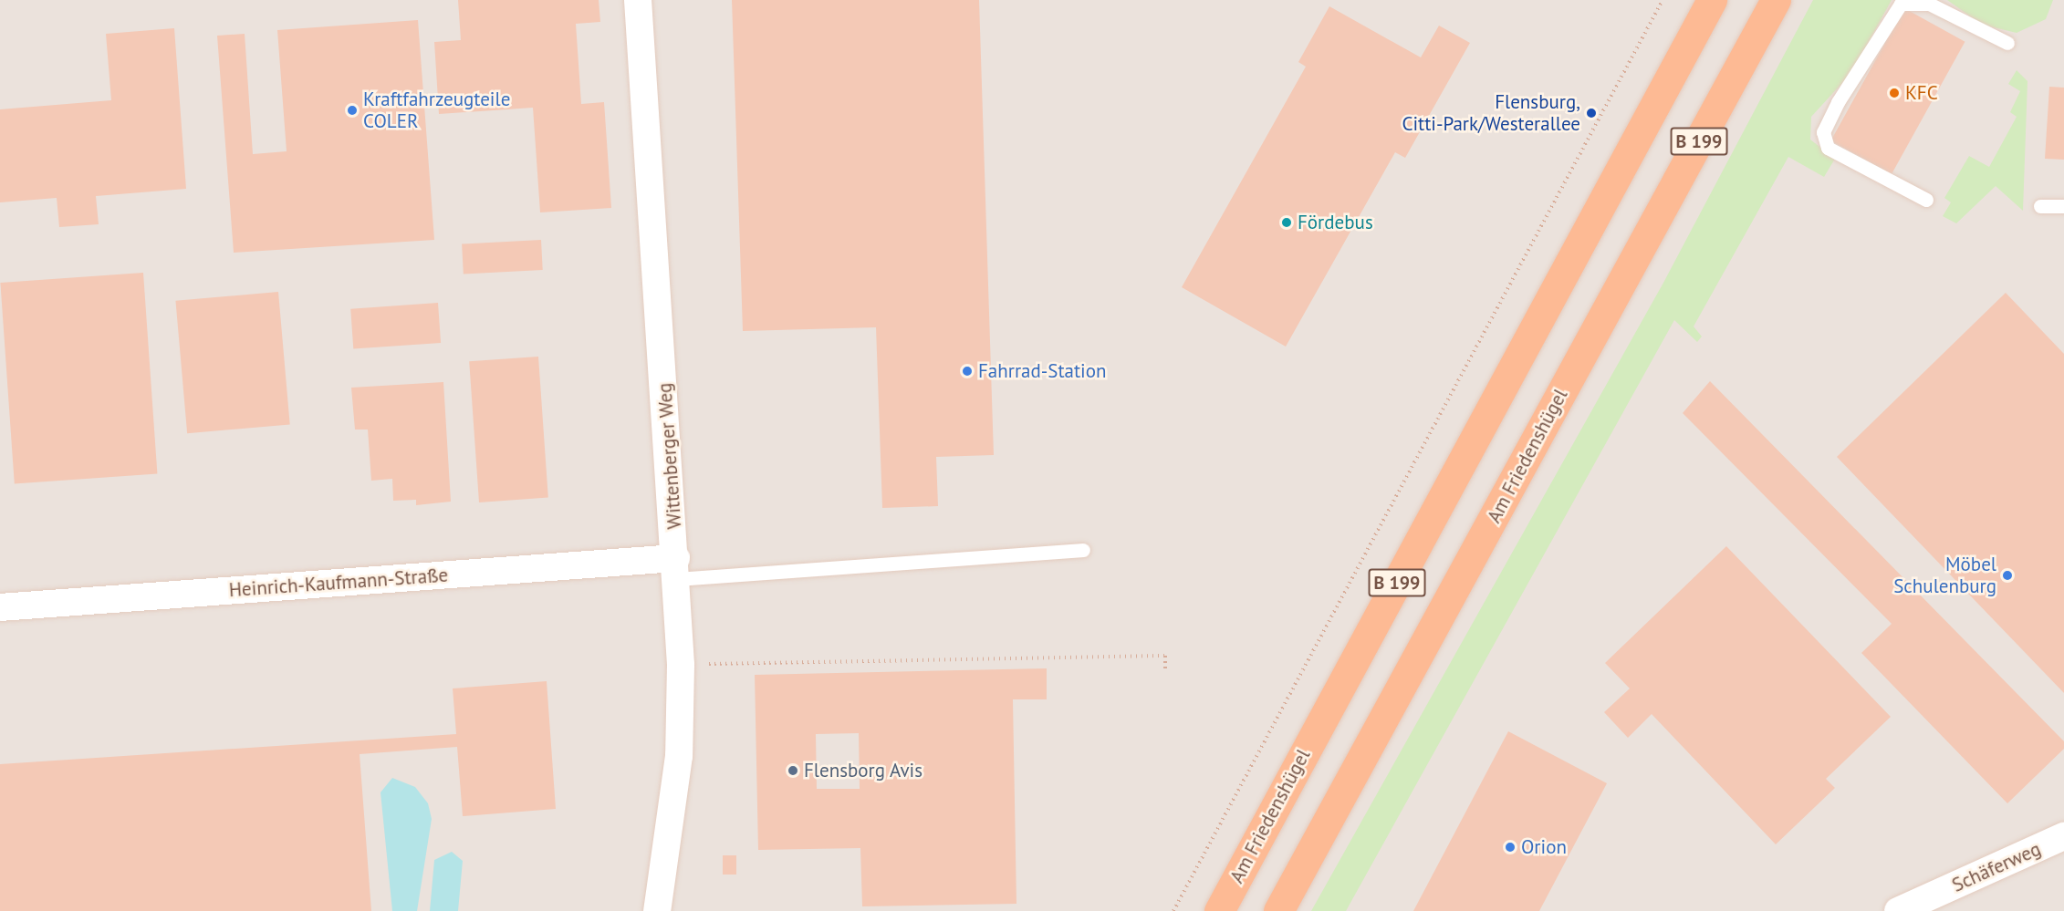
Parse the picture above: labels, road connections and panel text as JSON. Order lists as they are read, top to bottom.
{
  "streets": {
    "highway": ["B 199", "Am Friedenshügel"],
    "street": ["Wittenberger Weg", "Heinrich-Kaufmann-Straße", "Schäferweg"]
  },
  "crossings": [
    ["Wittenberger Weg", "Heinrich-Kaufmann-Straße"]
  ],
  "places": [
    "KFC",
    "Kraftfahrzeugteile COLER",
    "Flensburg, Citti-Park/Westerallee",
    "Fördebus",
    "Fahrrad-Station",
    "Möbel Schulenburg",
    "Flensborg Avis",
    "Orion"
  ]
}
